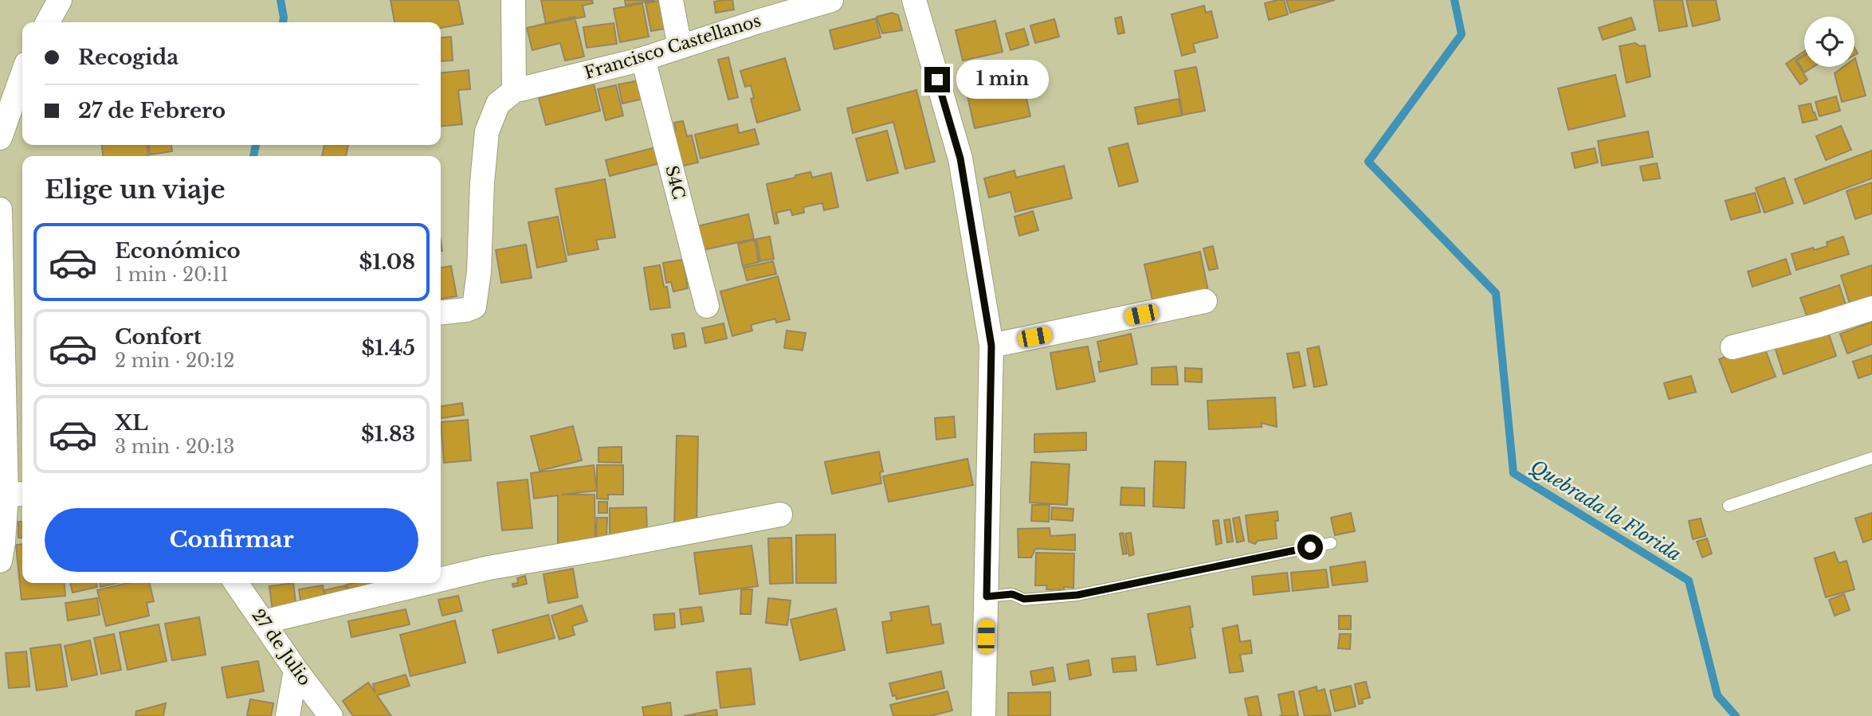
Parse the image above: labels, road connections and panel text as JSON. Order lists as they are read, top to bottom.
{
  "streets": {
    "street": ["Francisco Castellanos", "S4C", "27 de Julio"]
  },
  "crossings": [
    ["Francisco Castellanos", "S4C"]
  ],
  "water": ["Quebrada la Florida"],
  "page": {
    "banner": ["Recogida", "27 de Febrero"],
    "bubble": "1 min",
    "heading": "Elige un viaje",
    "list": [
      {
        "name": "Económico",
        "note": "1 min · 20:11",
        "value": "$1.08"
      },
      {
        "name": "Confort",
        "note": "2 min · 20:12",
        "value": "$1.45"
      },
      {
        "name": "XL",
        "note": "3 min · 20:13",
        "value": "$1.83"
      }
    ],
    "buttons": "Confirmar"
  }
}
